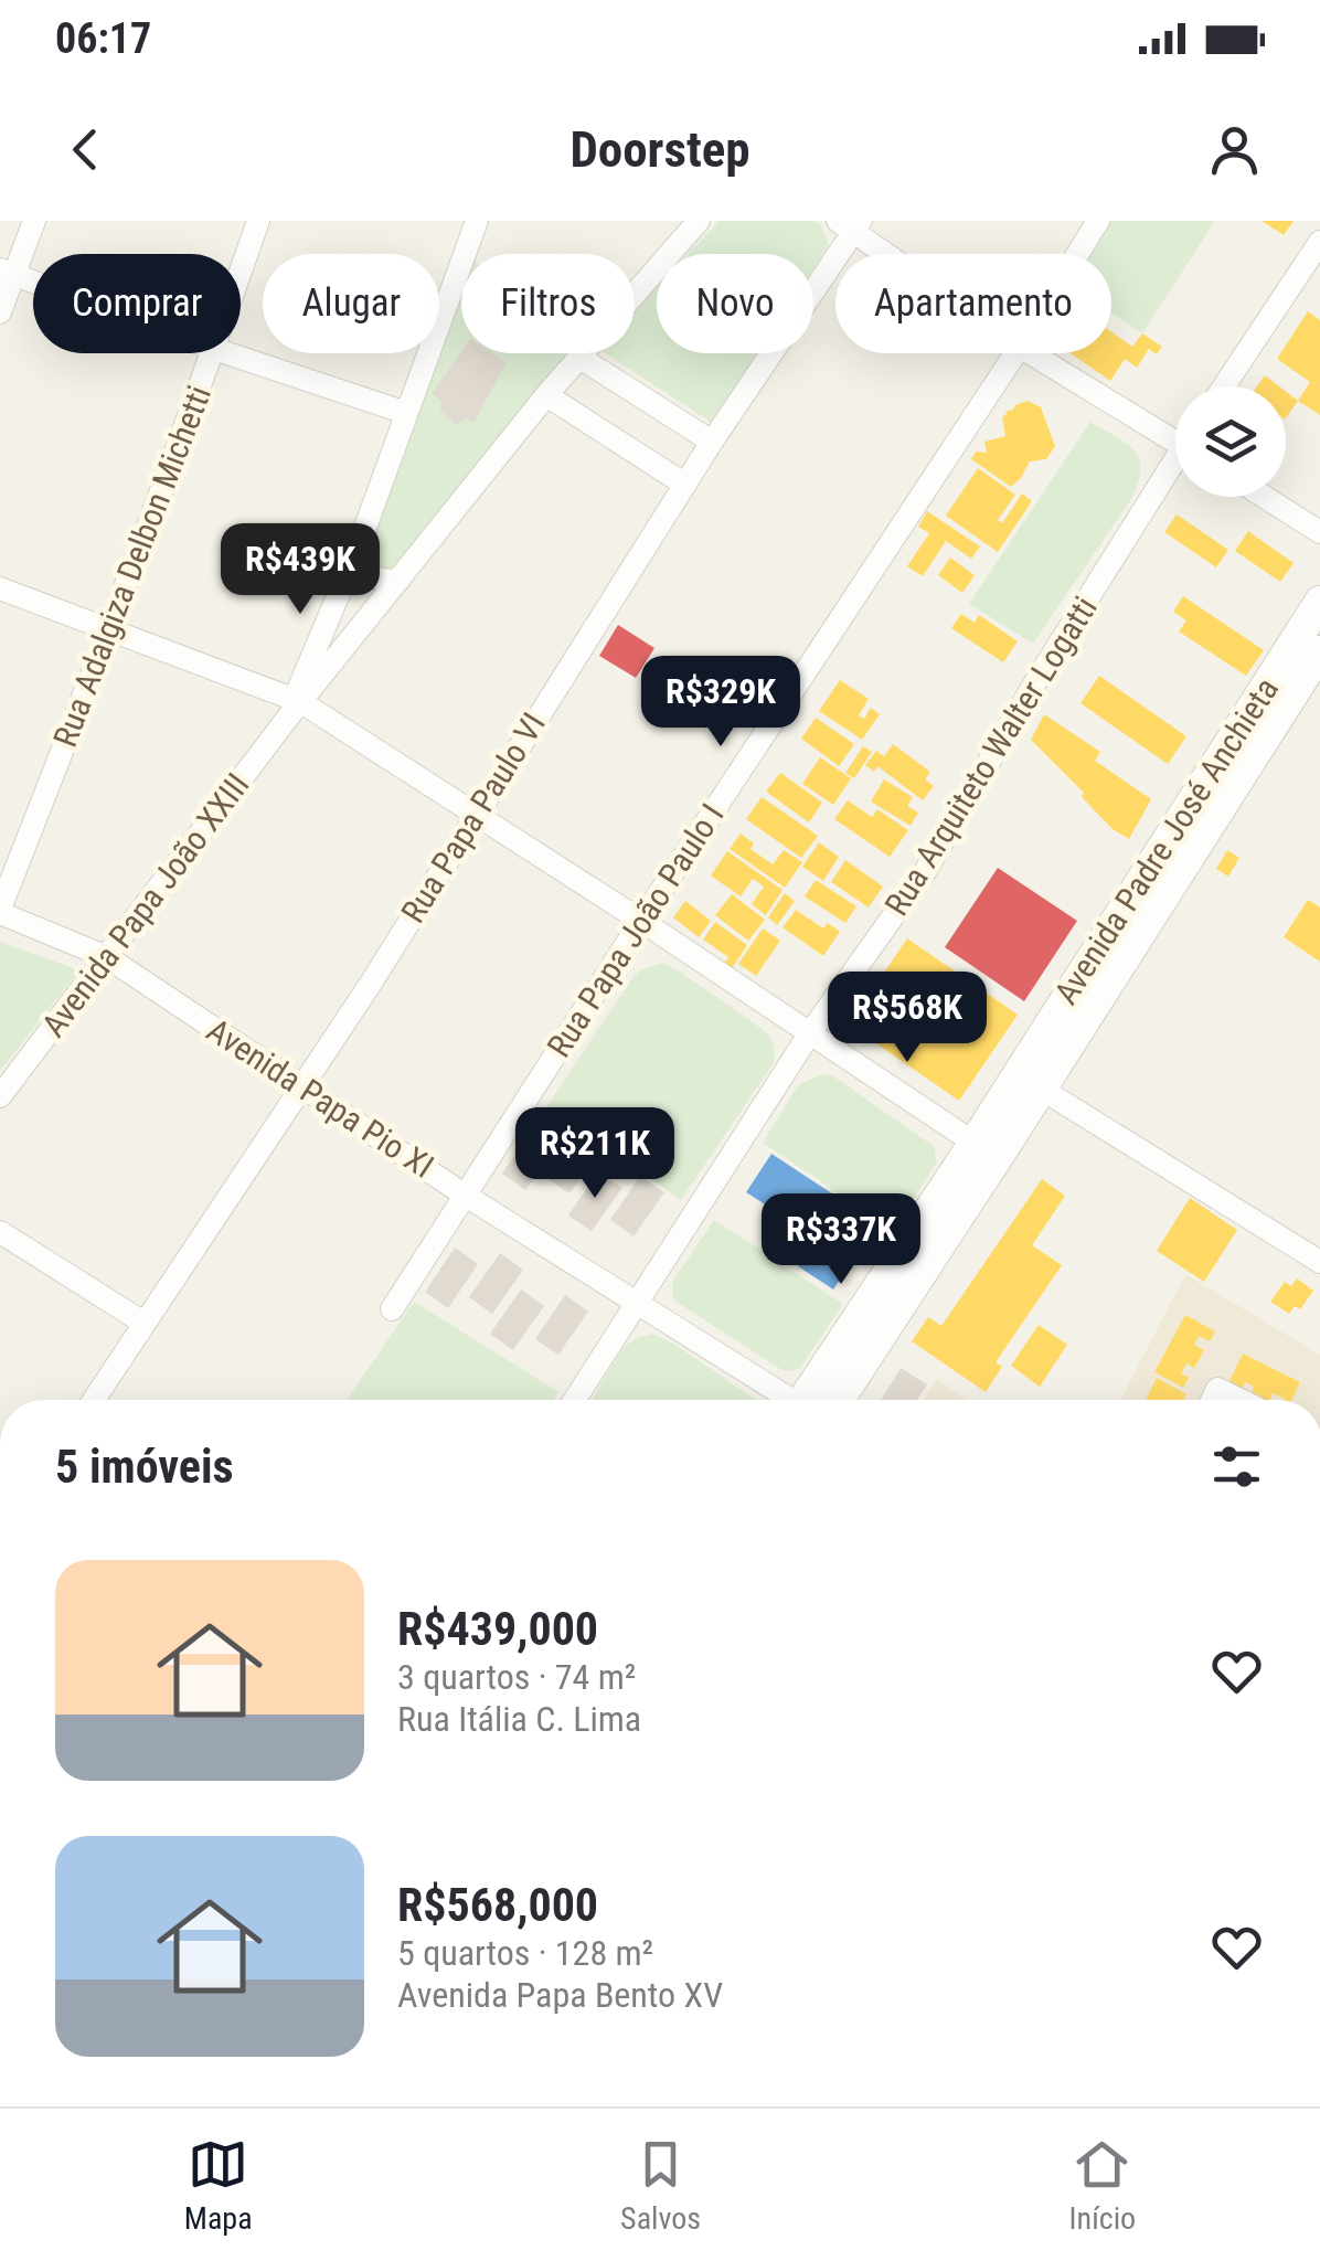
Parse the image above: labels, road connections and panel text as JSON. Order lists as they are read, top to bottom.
{
  "streets": {
    "main road": ["Avenida Padre José Anchieta"],
    "street": [
      "Rua Adalgiza Delbon Michetti",
      "Rua Arquiteto Walter Logatti",
      "Rua Papa Paulo VI",
      "Avenida Papa João XXIII",
      "Rua Papa João Paulo I",
      "Avenida Papa Pio XI"
    ]
  },
  "crossings": [
    ["Rua Adalgiza Delbon Michetti", "Avenida Papa Pio XI"],
    ["Rua Arquiteto Walter Logatti", "Avenida Papa Pio XI"],
    ["Rua Papa Paulo VI", "Avenida Papa Pio XI"],
    ["Avenida Papa João XXIII", "Avenida Papa Pio XI"],
    ["Rua Papa João Paulo I", "Avenida Papa Pio XI"]
  ],
  "page": {
    "status": "06:17",
    "header": "Doorstep",
    "chip": [
      "Comprar",
      "Alugar",
      "Filtros",
      "Novo",
      "Apartamento"
    ],
    "price": [
      "R$439K",
      "R$329K",
      "R$568K",
      "R$211K",
      "R$337K"
    ],
    "heading": "5 imóveis",
    "list": [
      {
        "name": "R$439,000",
        "note": "3 quartos · 74 m² · Rua Itália C. Lima"
      },
      {
        "name": "R$568,000",
        "note": "5 quartos · 128 m² · Avenida Papa Bento XV"
      }
    ],
    "tabs": ["Mapa", "Salvos", "Início"]
  }
}
